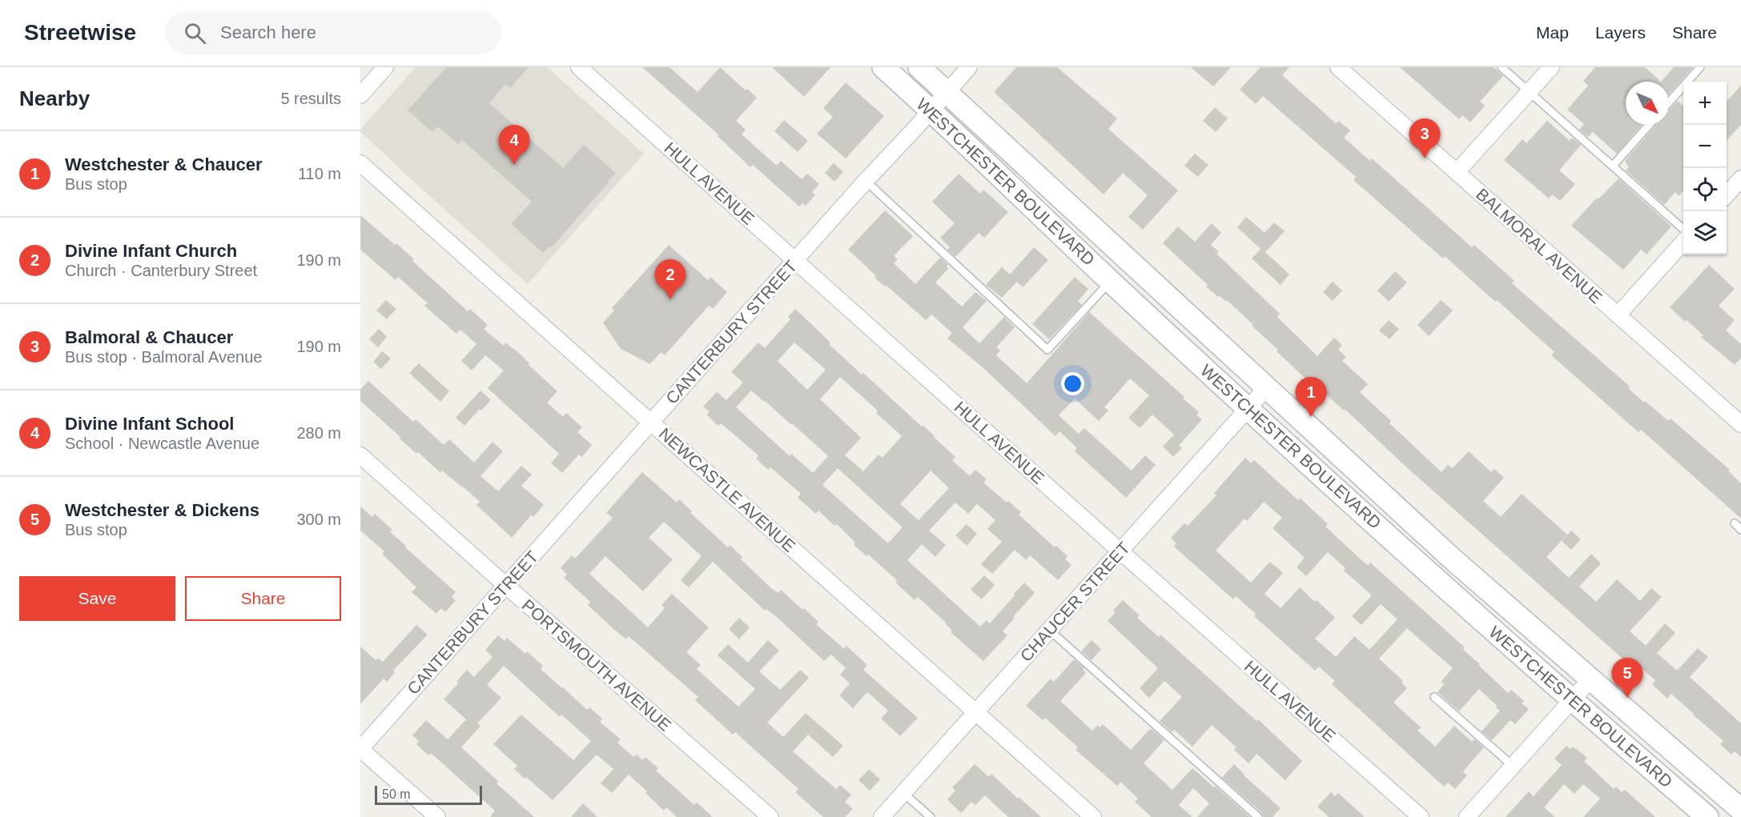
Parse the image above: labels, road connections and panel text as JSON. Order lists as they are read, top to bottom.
{
  "streets": {
    "street": [
      "WESTCHESTER BOULEVARD",
      "HULL AVENUE",
      "BALMORAL AVENUE",
      "CANTERBURY STREET",
      "NEWCASTLE AVENUE",
      "CHAUCER STREET",
      "PORTSMOUTH AVENUE"
    ]
  },
  "crossings": [
    ["WESTCHESTER BOULEVARD", "CANTERBURY STREET"],
    ["WESTCHESTER BOULEVARD", "CHAUCER STREET"],
    ["HULL AVENUE", "CANTERBURY STREET"],
    ["HULL AVENUE", "CHAUCER STREET"],
    ["CANTERBURY STREET", "NEWCASTLE AVENUE"],
    ["CANTERBURY STREET", "PORTSMOUTH AVENUE"],
    ["NEWCASTLE AVENUE", "CHAUCER STREET"]
  ],
  "scale_bar": "50 m",
  "north": "bottom right",
  "page": {
    "header": "Streetwise",
    "search": "Search here",
    "nav": ["Map", "Layers", "Share"],
    "heading": ["Nearby", "5 results"],
    "map_buttons": ["+", "−"],
    "pins": [
      "3",
      "4",
      "2",
      "1",
      "5"
    ],
    "list": [
      {
        "mark": "1",
        "name": "Westchester & Chaucer",
        "note": "Bus stop",
        "value": "110 m"
      },
      {
        "mark": "2",
        "name": "Divine Infant Church",
        "note": "Church · Canterbury Street",
        "value": "190 m"
      },
      {
        "mark": "3",
        "name": "Balmoral & Chaucer",
        "note": "Bus stop · Balmoral Avenue",
        "value": "190 m"
      },
      {
        "mark": "4",
        "name": "Divine Infant School",
        "note": "School · Newcastle Avenue",
        "value": "280 m"
      },
      {
        "mark": "5",
        "name": "Westchester & Dickens",
        "note": "Bus stop",
        "value": "300 m"
      }
    ],
    "buttons": ["Save", "Share"],
    "scale": "50 m"
  }
}
